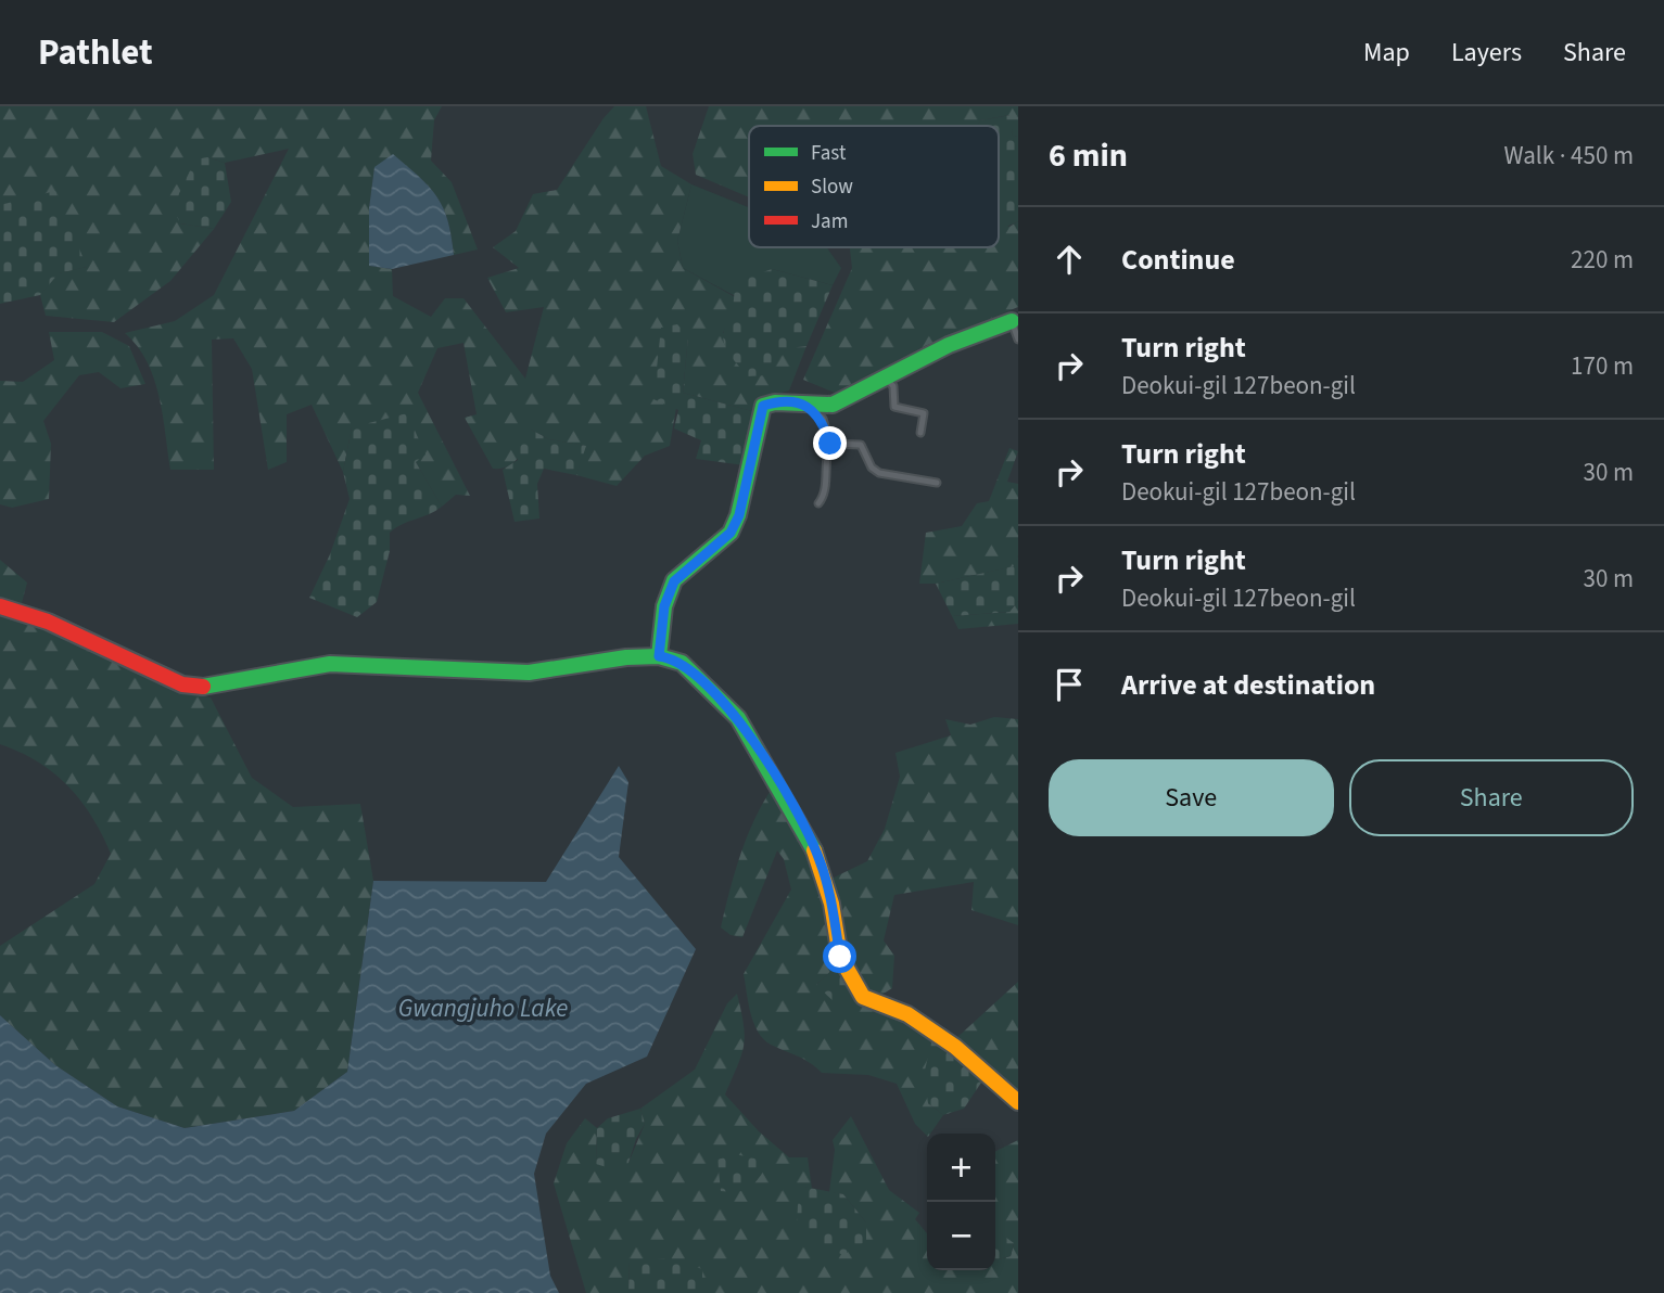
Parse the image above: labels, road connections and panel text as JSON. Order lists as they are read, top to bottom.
{
  "water": ["Gwangjuho Lake"],
  "legend": ["Fast", "Slow", "Jam"],
  "page": {
    "header": "Pathlet",
    "nav": ["Map", "Layers", "Share"],
    "heading": ["6 min", "Walk · 450 m"],
    "list": [
      ["Continue", "220 m"],
      ["Turn right", "Deokui-gil 127beon-gil", "170 m"],
      ["Turn right", "Deokui-gil 127beon-gil", "30 m"],
      ["Turn right", "Deokui-gil 127beon-gil", "30 m"],
      "Arrive at destination"
    ],
    "buttons": ["Save", "Share"],
    "map_buttons": ["+", "−"]
  }
}
